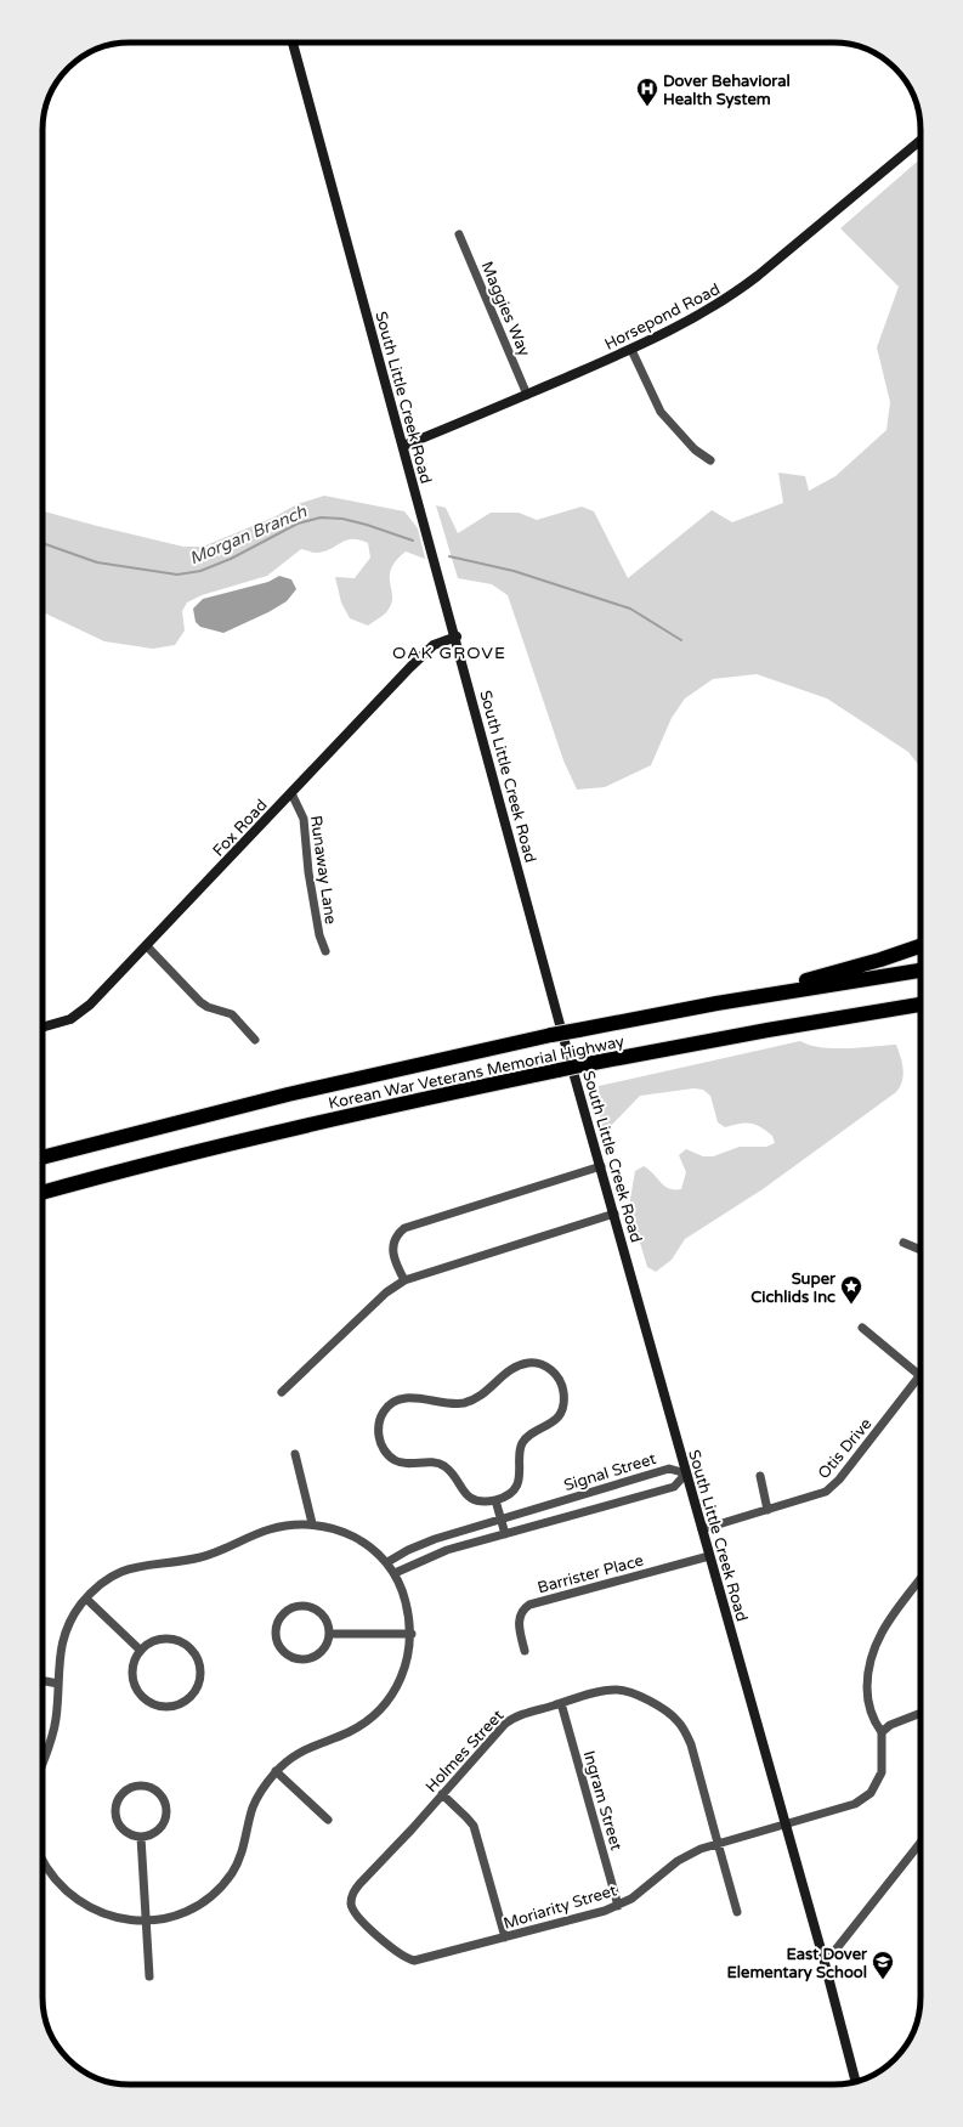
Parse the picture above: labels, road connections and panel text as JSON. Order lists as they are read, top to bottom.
{
  "streets": {
    "highway": ["Korean War Veterans Memorial Highway"],
    "street": [
      "Maggies Way",
      "Horsepond Road",
      "South Little Creek Road",
      "Fox Road",
      "Runaway Lane",
      "Otis Drive",
      "Signal Street",
      "Barrister Place",
      "Holmes Street",
      "Ingram Street",
      "Moriarity Street"
    ]
  },
  "crossings": [
    ["Maggies Way", "Horsepond Road"],
    ["Horsepond Road", "South Little Creek Road"],
    ["South Little Creek Road", "Fox Road"],
    ["South Little Creek Road", "Otis Drive"],
    ["South Little Creek Road", "Signal Street"],
    ["South Little Creek Road", "Barrister Place"],
    ["South Little Creek Road", "Moriarity Street"],
    ["Fox Road", "Runaway Lane"],
    ["Holmes Street", "Ingram Street"],
    ["Holmes Street", "Moriarity Street"],
    ["Ingram Street", "Moriarity Street"]
  ],
  "districts": ["OAK GROVE"],
  "water": ["Morgan Branch"],
  "places": {
    "hospital": ["Dover Behavioral Health System"],
    "place": ["Super Cichlids Inc"],
    "school or university": ["East Dover Elementary School"]
  }
}
